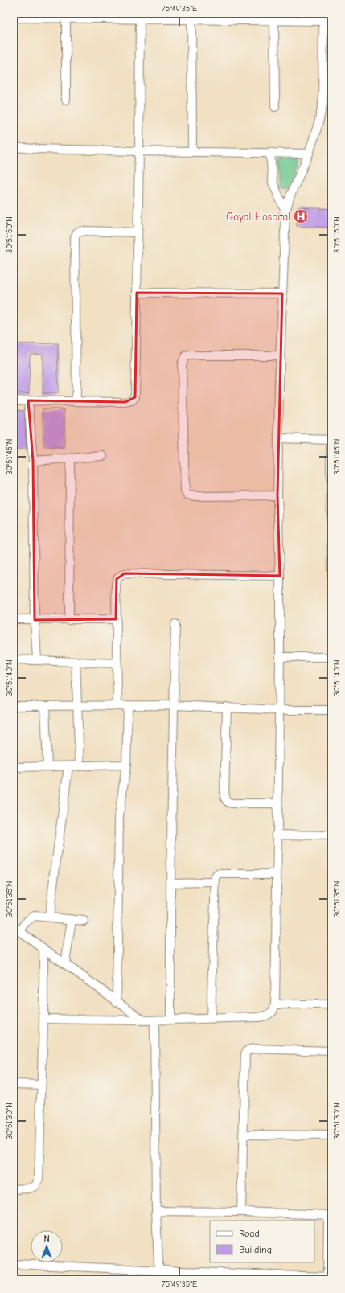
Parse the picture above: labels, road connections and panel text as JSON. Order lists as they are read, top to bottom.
{
  "places": {
    "hospital": ["Goyal Hospital"]
  },
  "legend": ["Road", "Building"],
  "north": "top",
  "coordinates": [
    "75°49'35\"E",
    "30°51'50\"N",
    "30°51'45\"N",
    "30°51'40\"N",
    "30°51'35\"N",
    "30°51'30\"N"
  ]
}
